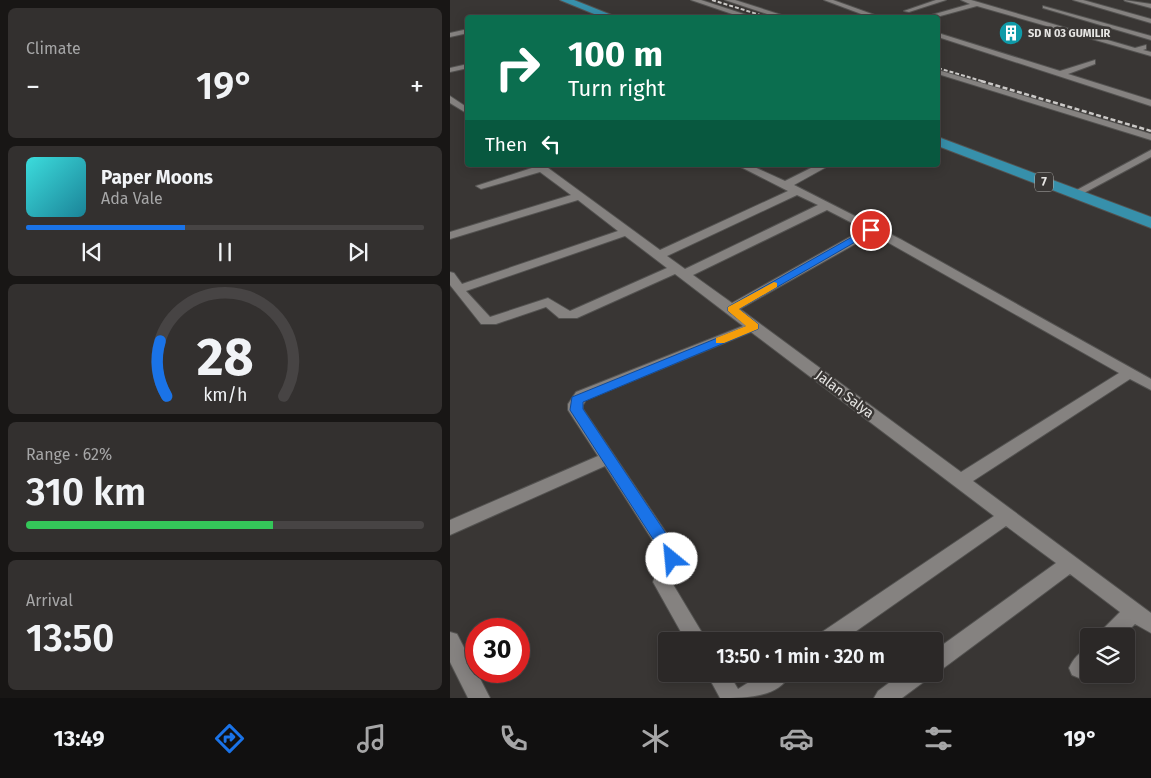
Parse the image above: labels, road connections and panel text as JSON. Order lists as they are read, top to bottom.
{
  "streets": {
    "highway": ["7"],
    "street": ["Jalan Salya"]
  },
  "places": {
    "building": ["SD N 03 GUMILIR"]
  },
  "page": {
    "tile": [
      "Climate",
      ["Range · 62%", "310 km"],
      ["Arrival", "13:50"]
    ],
    "turn": ["100 m", "Turn right"],
    "heat": ["−", "19°", "+"],
    "then": "Then",
    "song": ["Paper Moons", "Ada Vale"],
    "limit": "30",
    "trip": "13:50 · 1 min · 320 m",
    "tabs": ["13:49", "19°"],
    "gauge": ["28", "km/h"]
  }
}
